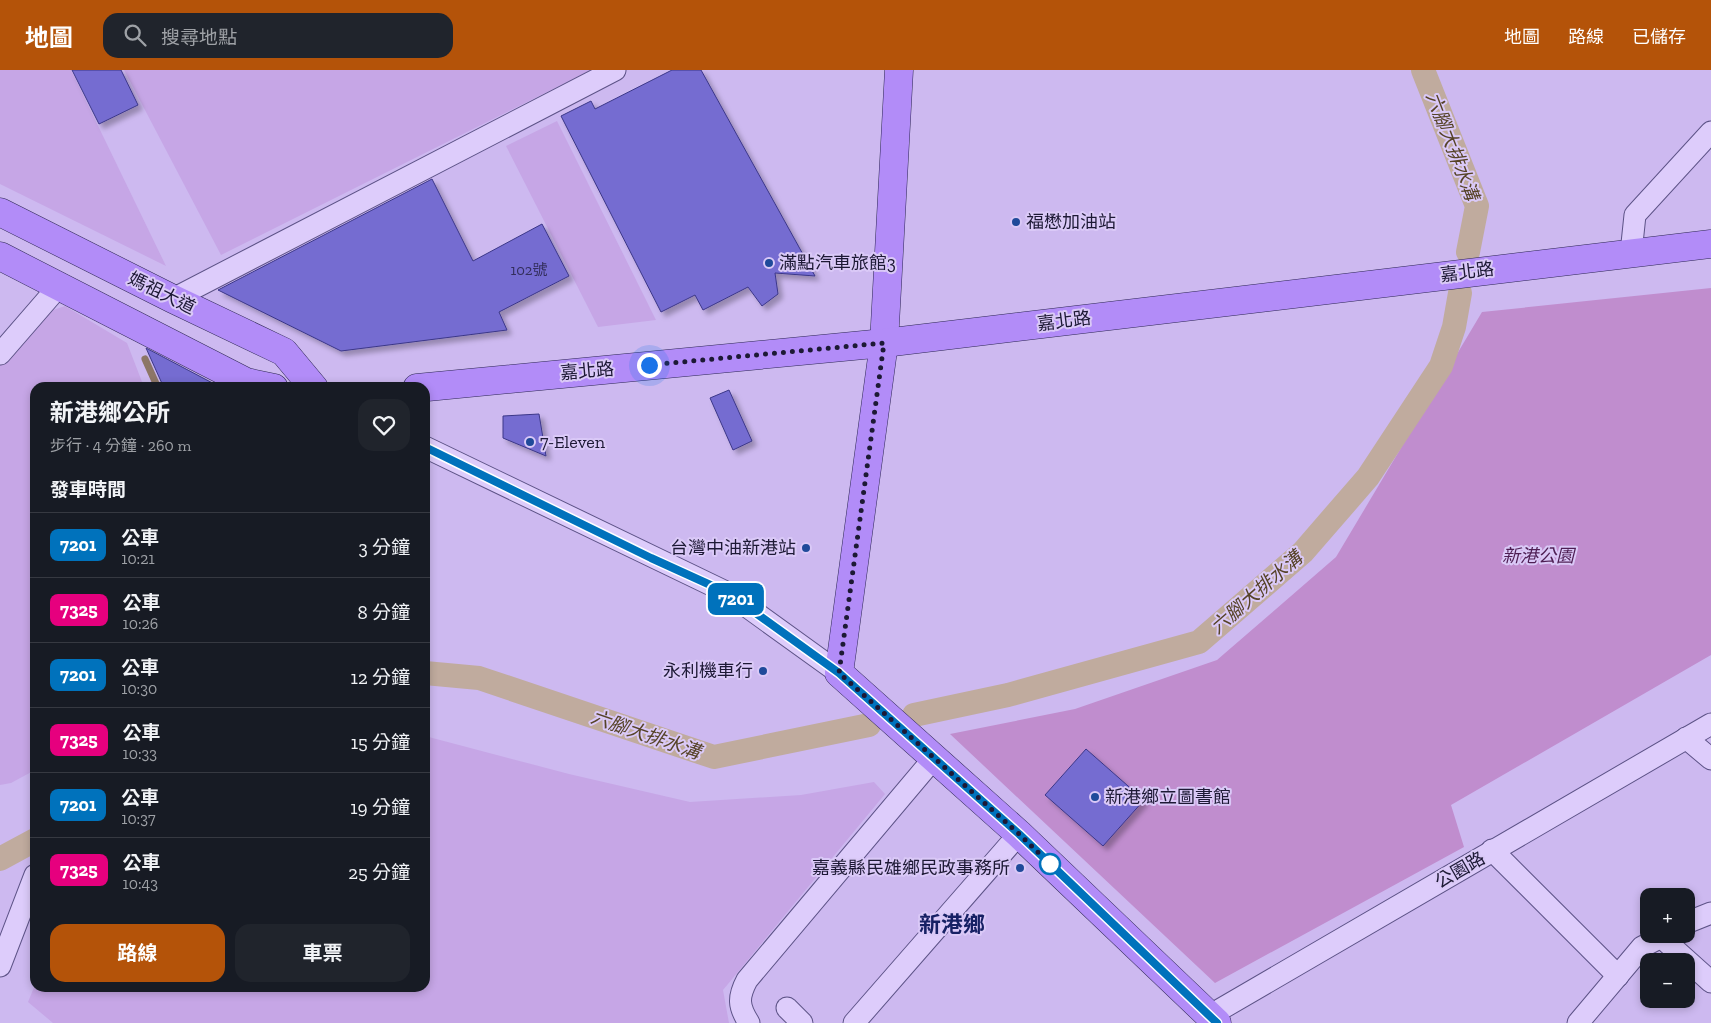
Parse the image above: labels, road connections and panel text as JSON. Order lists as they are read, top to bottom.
{
  "streets": {
    "main road": ["嘉北路", "媽祖大道"],
    "street": ["公園路"]
  },
  "districts": ["新港鄉"],
  "water": ["六腳大排水溝"],
  "parks": ["新港公園"],
  "places": [
    "福懋加油站",
    "滿點汽車旅館3",
    "7-Eleven",
    "台灣中油新港站",
    "永利機車行",
    "新港鄉立圖書館",
    "嘉義縣民雄鄉民政事務所"
  ],
  "lines": ["bus line 7201"],
  "house_numbers": ["102號"],
  "page": {
    "header": "地圖",
    "search": "搜尋地點",
    "nav": ["地圖", "路線", "已儲存"],
    "on_map": "7201",
    "heading": [
      ["新港鄉公所", "步行 · 4 分鐘 · 260 m"],
      "發車時間"
    ],
    "list": [
      {
        "mark": "7201",
        "name": "公車",
        "note": "10:21",
        "value": "3 分鐘"
      },
      {
        "mark": "7325",
        "name": "公車",
        "note": "10:26",
        "value": "8 分鐘"
      },
      {
        "mark": "7201",
        "name": "公車",
        "note": "10:30",
        "value": "12 分鐘"
      },
      {
        "mark": "7325",
        "name": "公車",
        "note": "10:33",
        "value": "15 分鐘"
      },
      {
        "mark": "7201",
        "name": "公車",
        "note": "10:37",
        "value": "19 分鐘"
      },
      {
        "mark": "7325",
        "name": "公車",
        "note": "10:43",
        "value": "25 分鐘"
      }
    ],
    "map_buttons": ["+", "−"],
    "buttons": ["路線", "車票"]
  }
}
